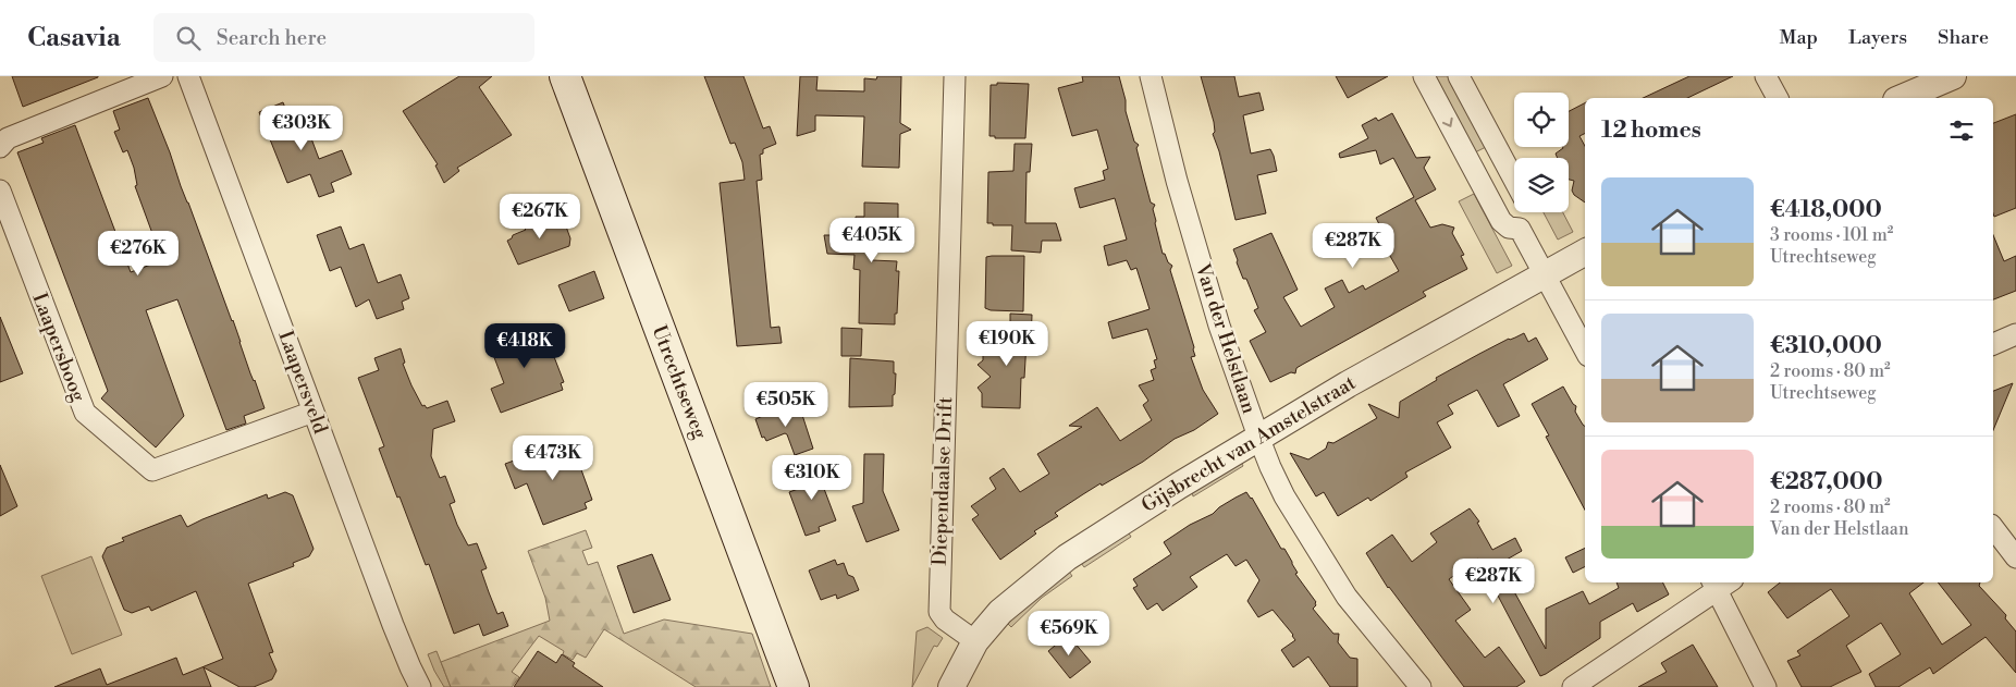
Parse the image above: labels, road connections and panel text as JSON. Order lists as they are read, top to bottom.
{
  "streets": {
    "main road": ["Utrechtseweg"],
    "street": [
      "Van der Helstlaan",
      "Laapersboog",
      "Laapersveld",
      "Gijsbrecht van Amstelstraat",
      "Diependaalse Drift"
    ]
  },
  "crossings": [
    ["Van der Helstlaan", "Gijsbrecht van Amstelstraat"],
    ["Laapersboog", "Laapersveld"],
    ["Gijsbrecht van Amstelstraat", "Diependaalse Drift"]
  ],
  "page": {
    "header": "Casavia",
    "search": "Search here",
    "nav": ["Map", "Layers", "Share"],
    "heading": "12 homes",
    "price": [
      "€303K",
      "€267K",
      "€405K",
      "€287K",
      "€276K",
      "€190K",
      "€418K",
      "€505K",
      "€473K",
      "€310K",
      "€287K",
      "€569K"
    ],
    "list": [
      {
        "name": "€418,000",
        "note": "3 rooms · 101 m² · Utrechtseweg"
      },
      {
        "name": "€310,000",
        "note": "2 rooms · 80 m² · Utrechtseweg"
      },
      {
        "name": "€287,000",
        "note": "2 rooms · 80 m² · Van der Helstlaan"
      }
    ]
  }
}
